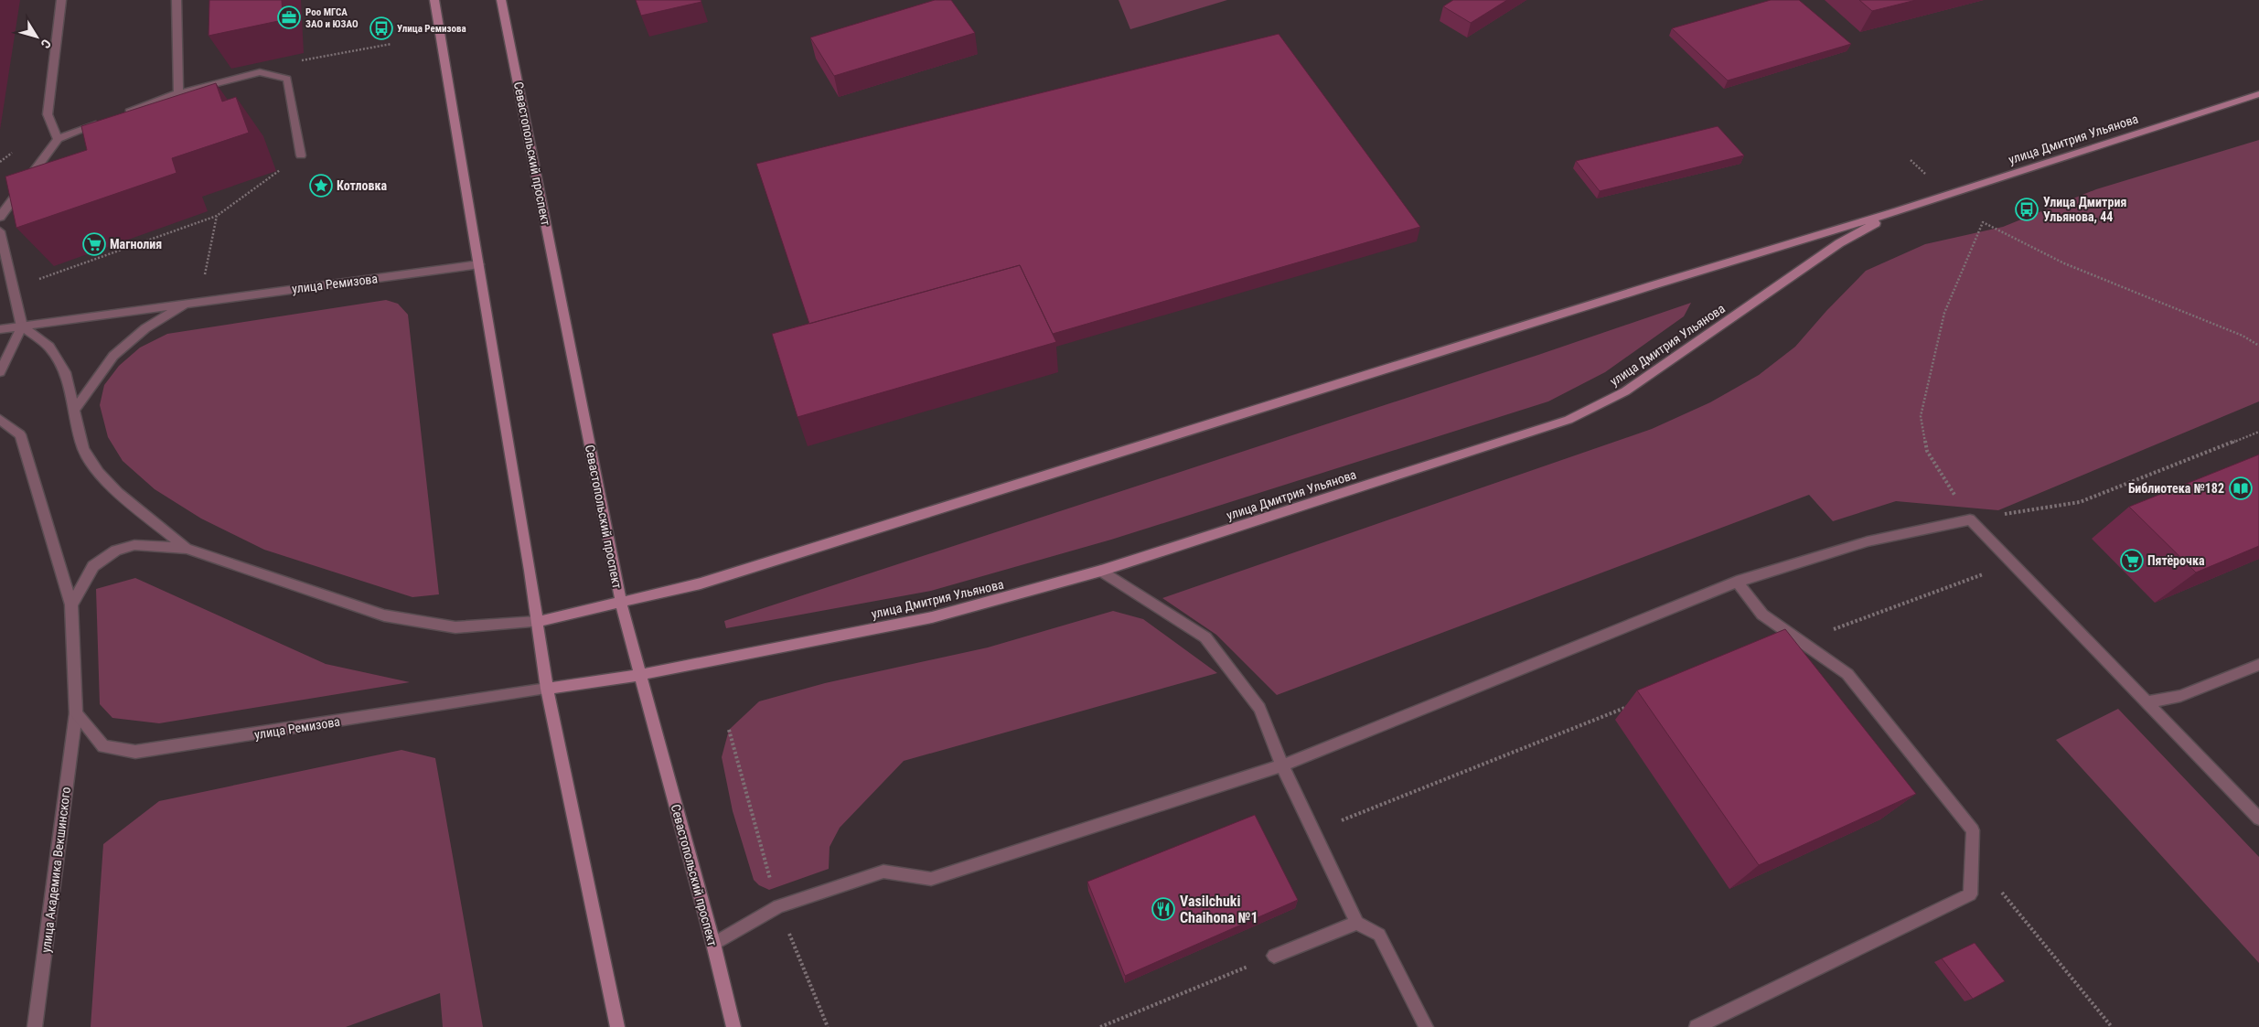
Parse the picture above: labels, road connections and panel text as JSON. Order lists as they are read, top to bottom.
{
  "streets": {
    "main road": ["улица Дмитрия Ульянова", "Севастопольский проспект", "улица Ремизова"],
    "street": ["улица Академика Векшинского"]
  },
  "crossings": [
    ["улица Дмитрия Ульянова", "Севастопольский проспект"],
    ["улица Дмитрия Ульянова", "улица Ремизова"],
    ["Севастопольский проспект", "улица Ремизова"],
    ["улица Ремизова", "улица Академика Векшинского"]
  ],
  "places": {
    "office": ["Роо МГСА ЗАО и ЮЗАО"],
    "bus stop": ["Улица Ремизова", "Улица Дмитрия Ульянова, 44"],
    "place": ["Котловка"],
    "supermarket": ["Магнолия", "Пятёрочка"],
    "library": ["Библиотека №182"],
    "restaurant": ["Vasilchuki Chaihona №1"]
  },
  "north": "bottom right"
}
